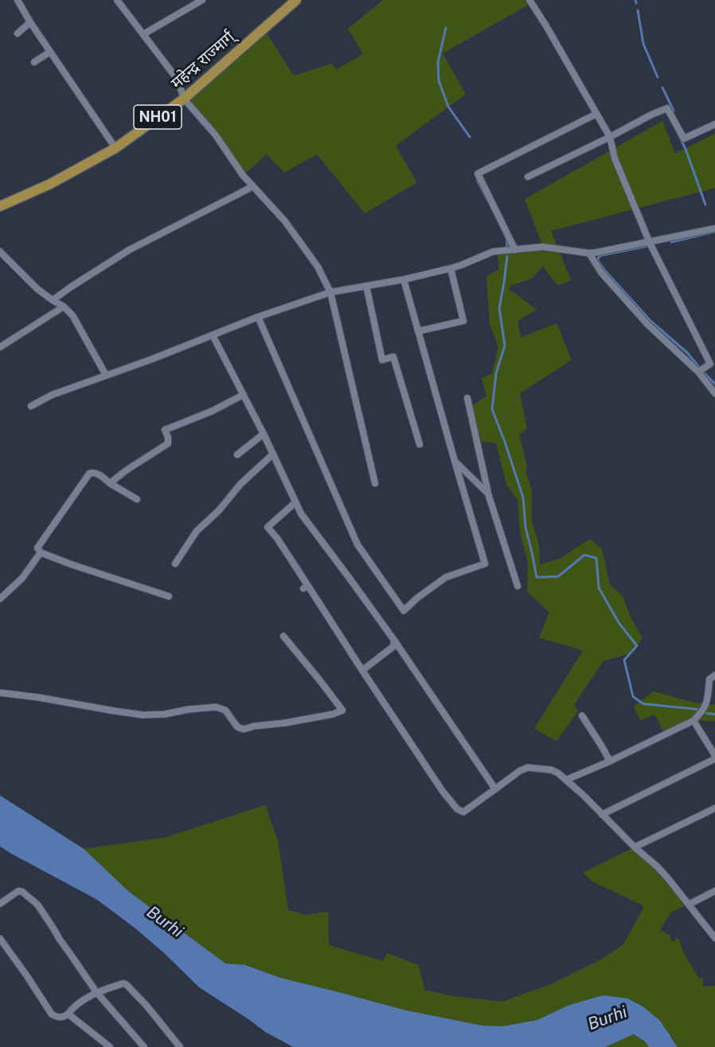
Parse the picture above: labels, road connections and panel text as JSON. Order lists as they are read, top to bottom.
{
  "streets": {
    "highway": ["महेन्द्र राज्मार्ग्", "NH01"]
  },
  "water": ["Burhi"]
}
